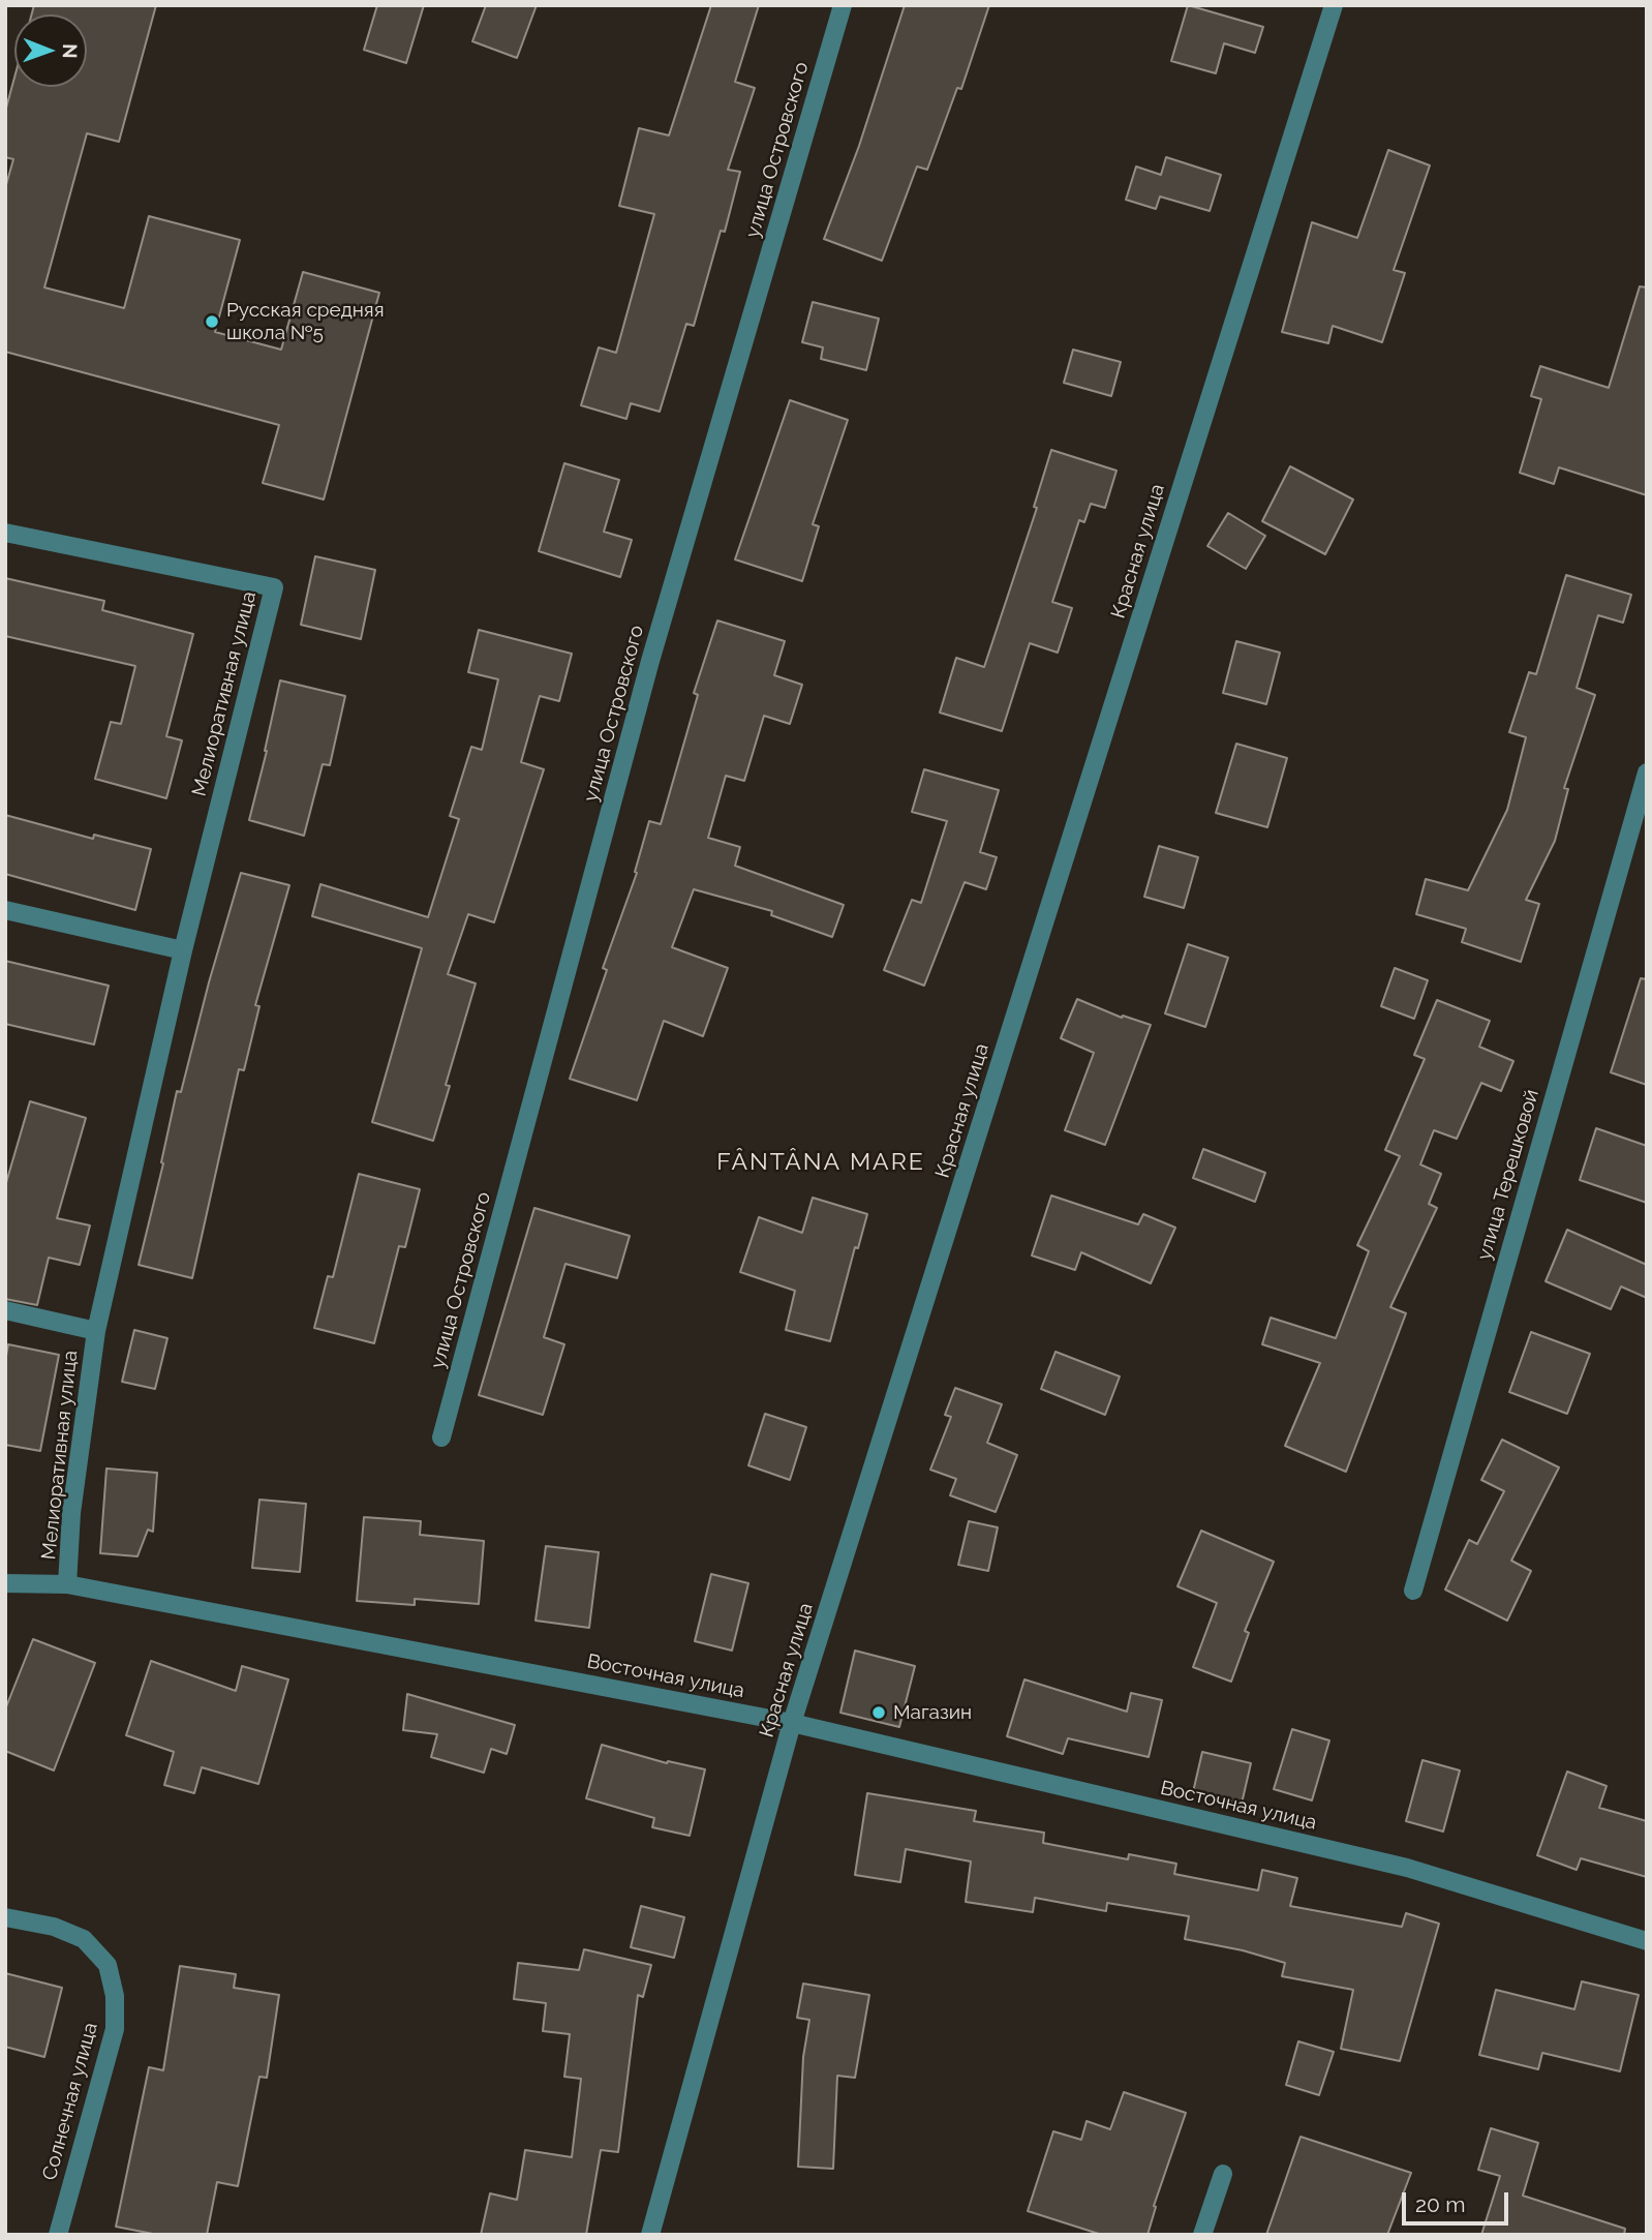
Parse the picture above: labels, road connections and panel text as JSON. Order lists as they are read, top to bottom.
{
  "streets": {
    "street": [
      "улица Островского",
      "Красная улица",
      "Мелиоративная улица",
      "улица Терешковой",
      "Восточная улица",
      "Солнечная улица"
    ]
  },
  "crossings": [
    ["Красная улица", "Восточная улица"],
    ["Мелиоративная улица", "Восточная улица"]
  ],
  "districts": ["FÂNTÂNA MARE"],
  "places": ["Русская средняя школа №5", "Магазин"],
  "scale_bar": "20 m",
  "north": "right"
}
